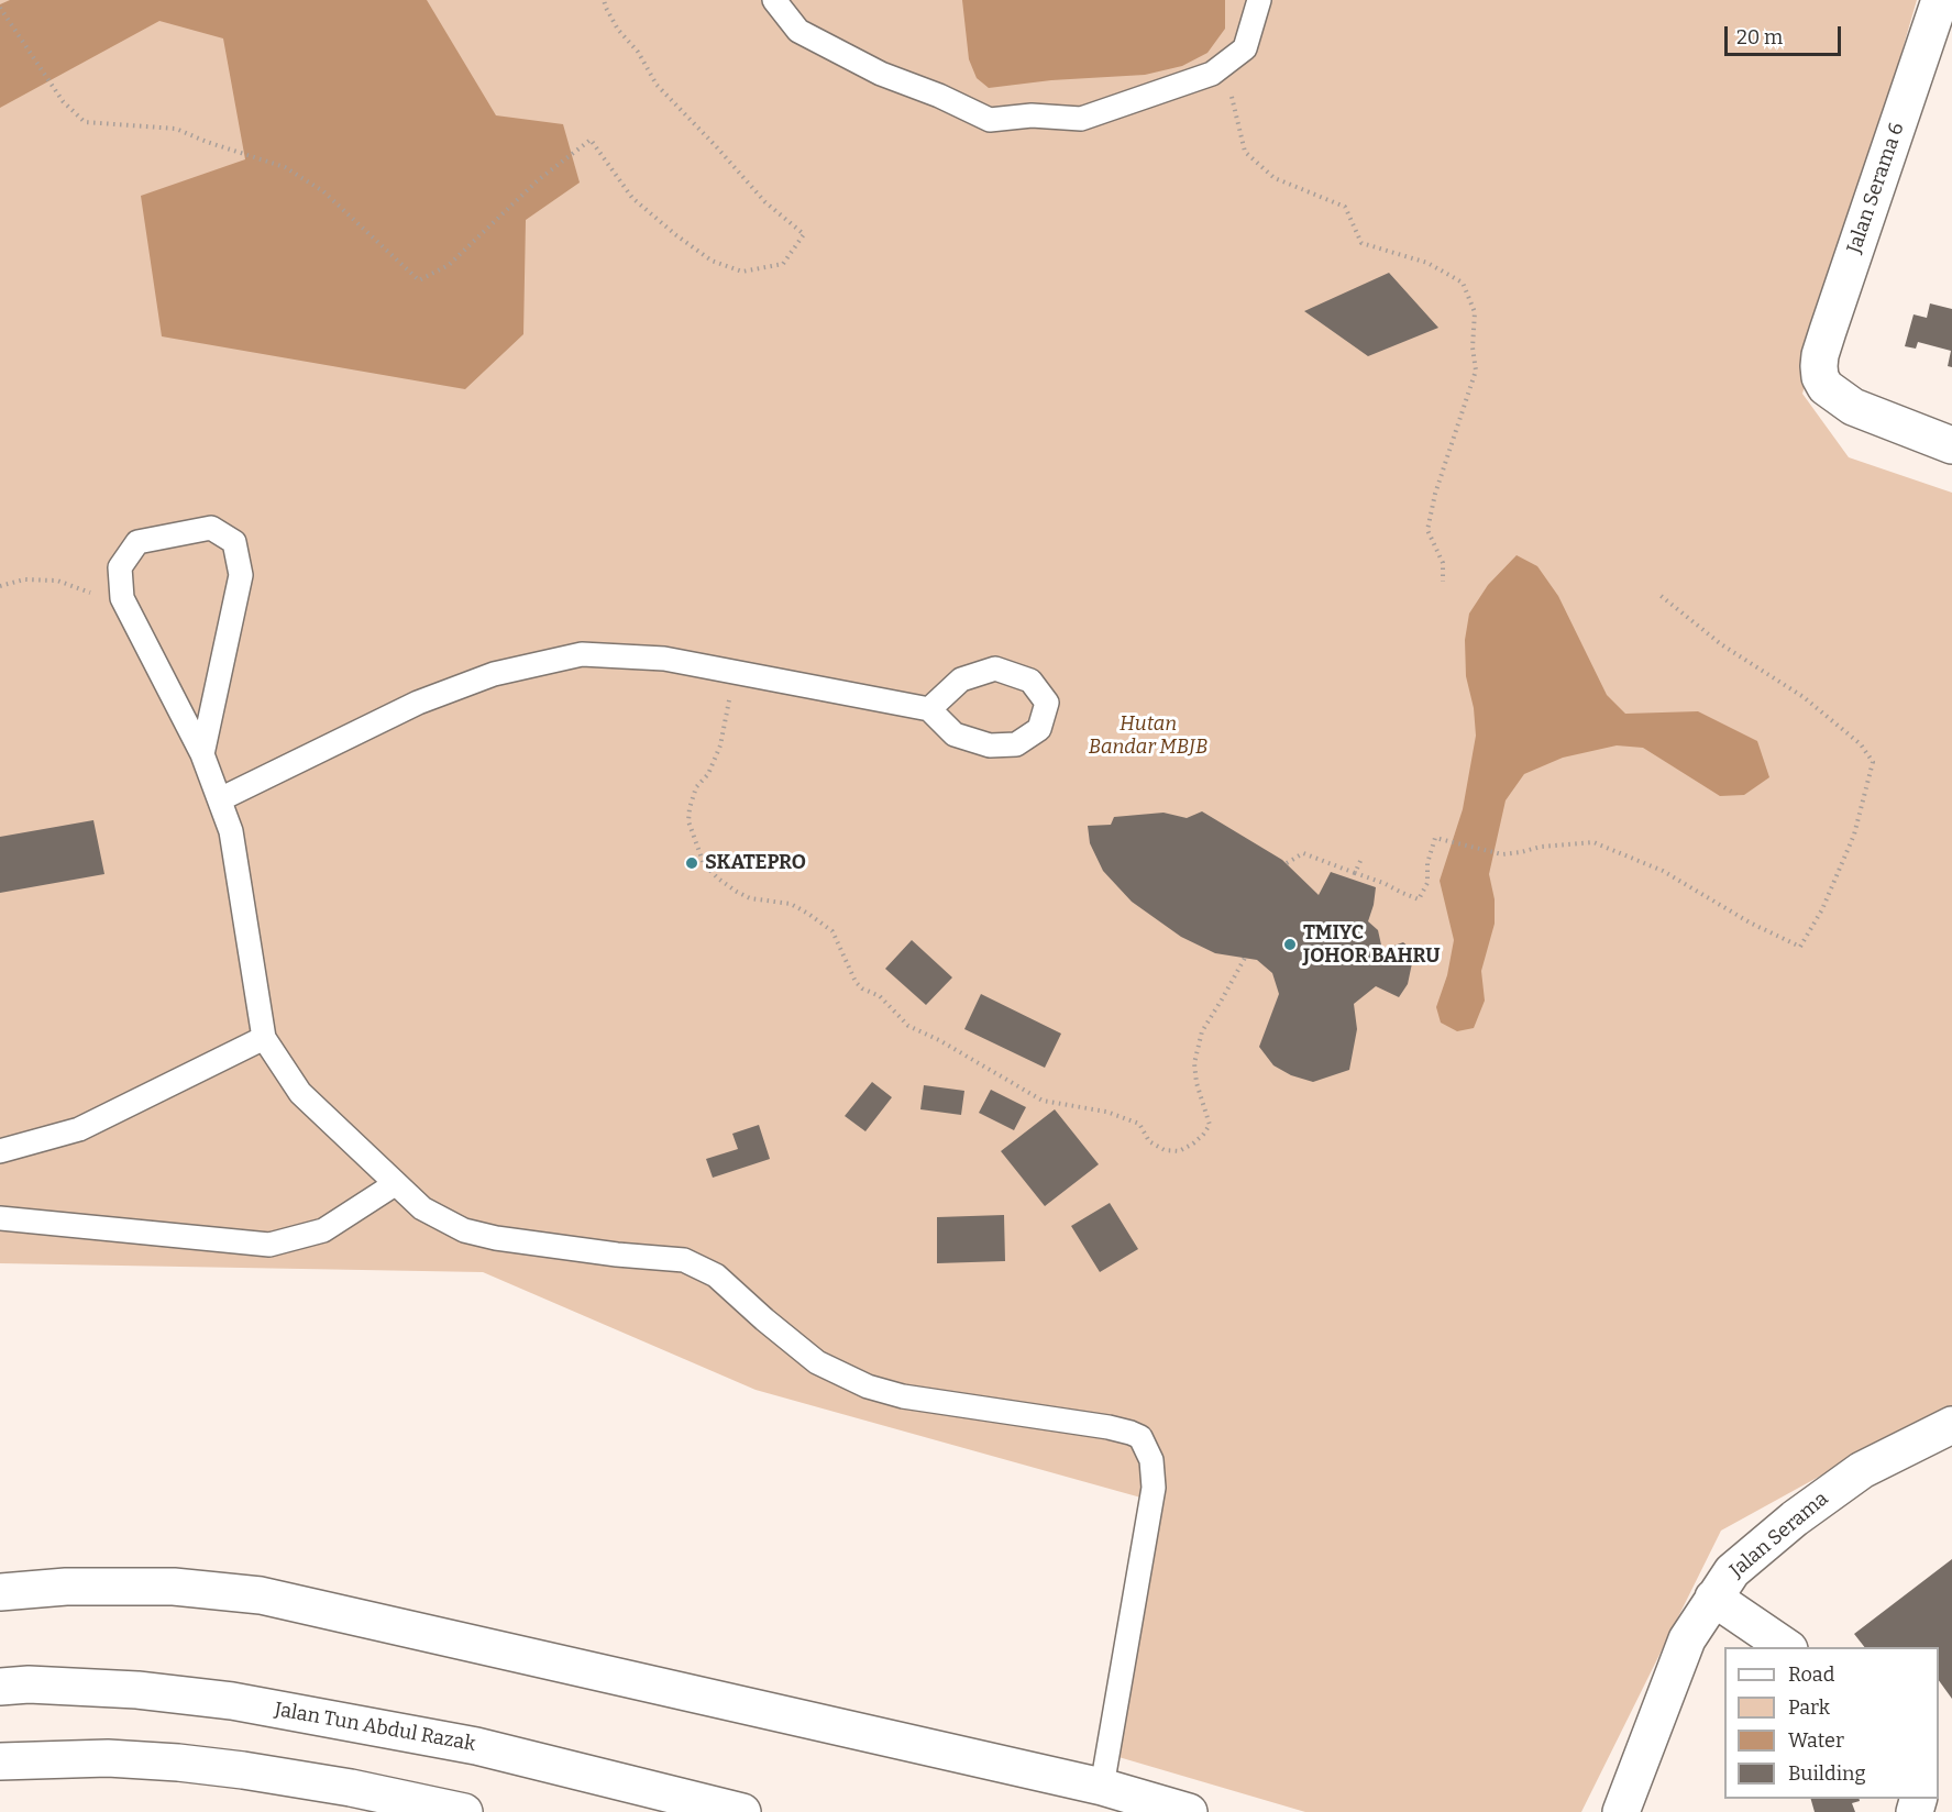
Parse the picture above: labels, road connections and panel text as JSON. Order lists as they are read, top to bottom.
{
  "streets": {
    "main road": ["Jalan Serama 6", "Jalan Serama", "Jalan Tun Abdul Razak"]
  },
  "parks": ["Hutan Bandar MBJB"],
  "places": ["SKATEPRO", "TMIYC JOHOR BAHRU"],
  "legend": [
    "Road",
    "Park",
    "Water",
    "Building"
  ],
  "scale_bar": "20 m"
}
